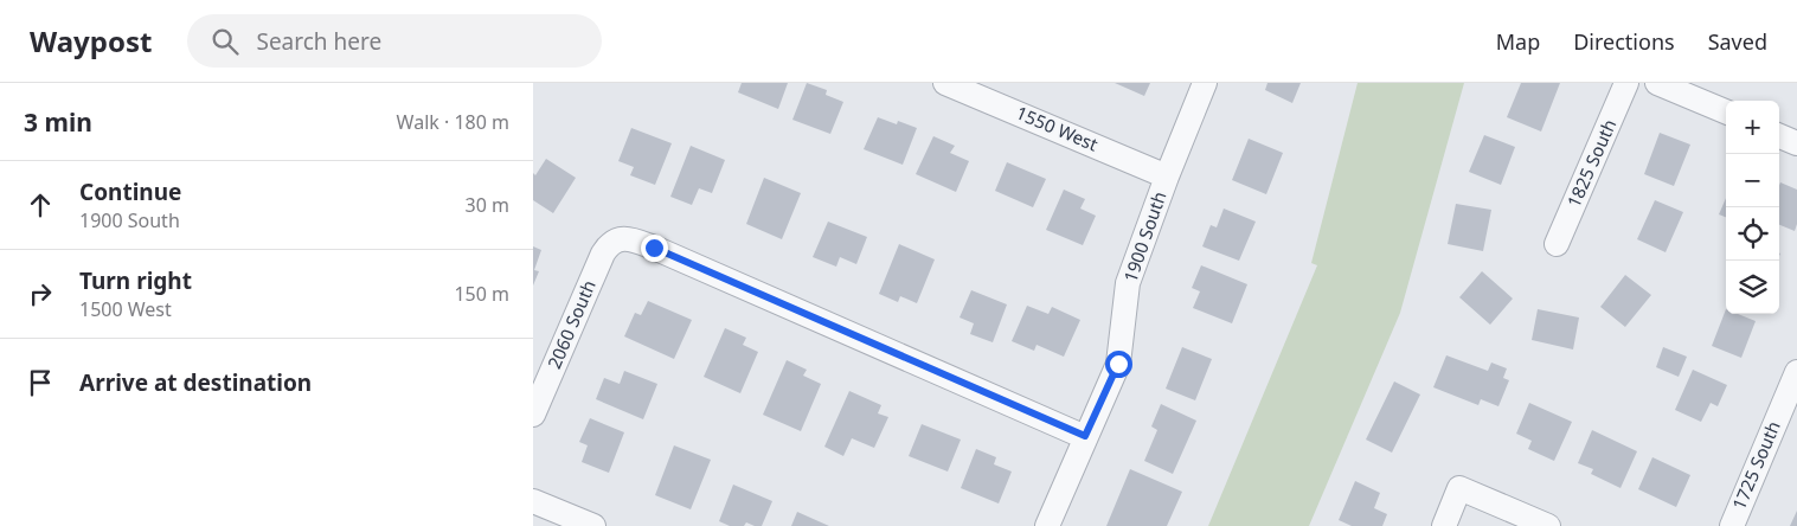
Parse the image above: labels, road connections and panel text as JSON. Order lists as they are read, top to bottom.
{
  "streets": {
    "street": [
      "1550 West",
      "1825 South",
      "1900 South",
      "2060 South",
      "1725 South"
    ]
  },
  "crossings": [
    ["1550 West", "1900 South"],
    ["1900 South", "2060 South"]
  ],
  "page": {
    "header": "Waypost",
    "search": "Search here",
    "nav": ["Map", "Directions", "Saved"],
    "heading": ["3 min", "Walk · 180 m"],
    "map_buttons": ["+", "−"],
    "list": [
      ["Continue", "1900 South", "30 m"],
      ["Turn right", "1500 West", "150 m"],
      "Arrive at destination"
    ]
  }
}
